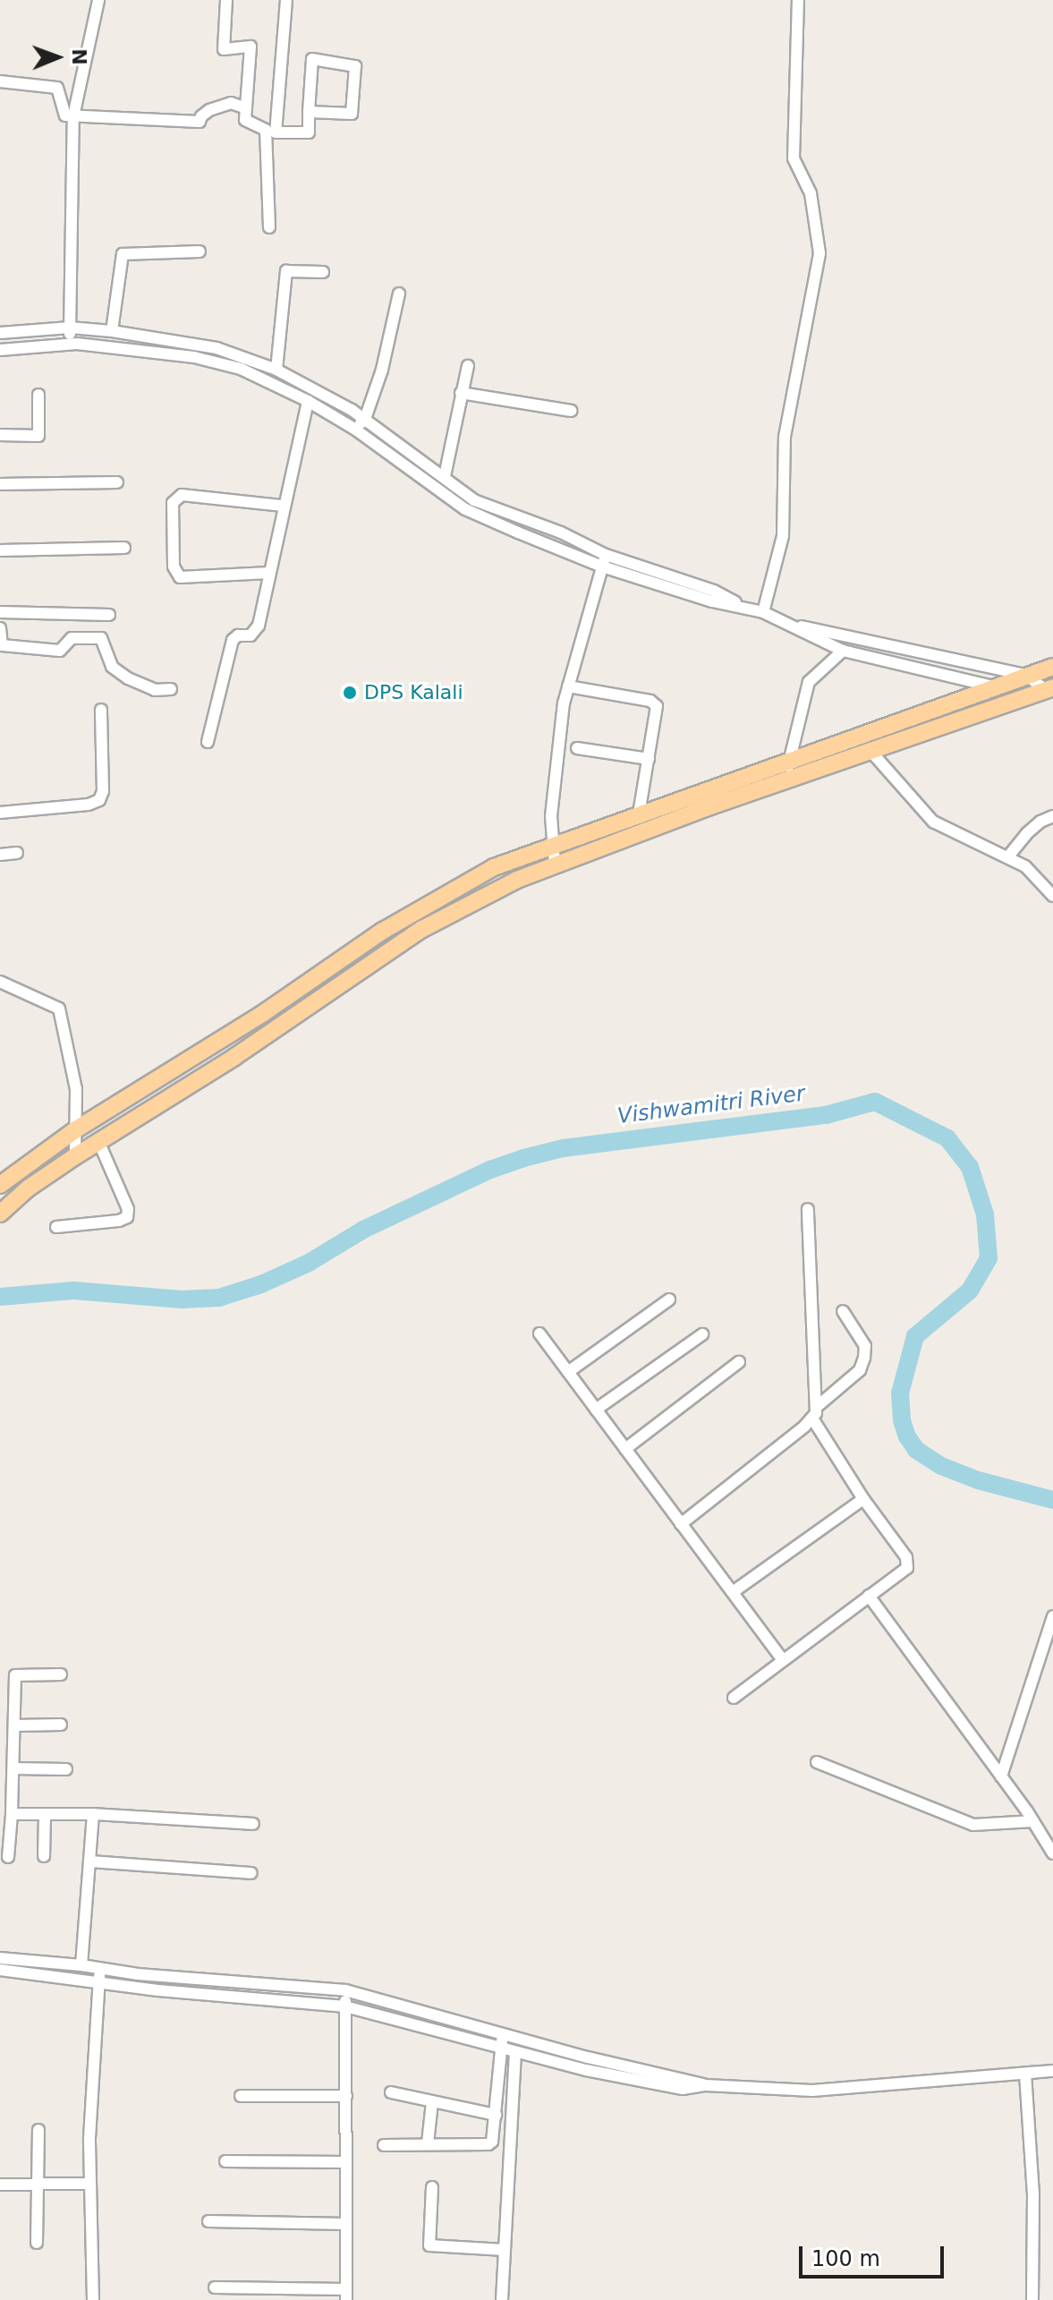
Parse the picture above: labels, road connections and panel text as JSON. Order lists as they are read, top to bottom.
{
  "water": ["Vishwamitri River"],
  "places": ["DPS Kalali"],
  "scale_bar": "100 m",
  "north": "right"
}
